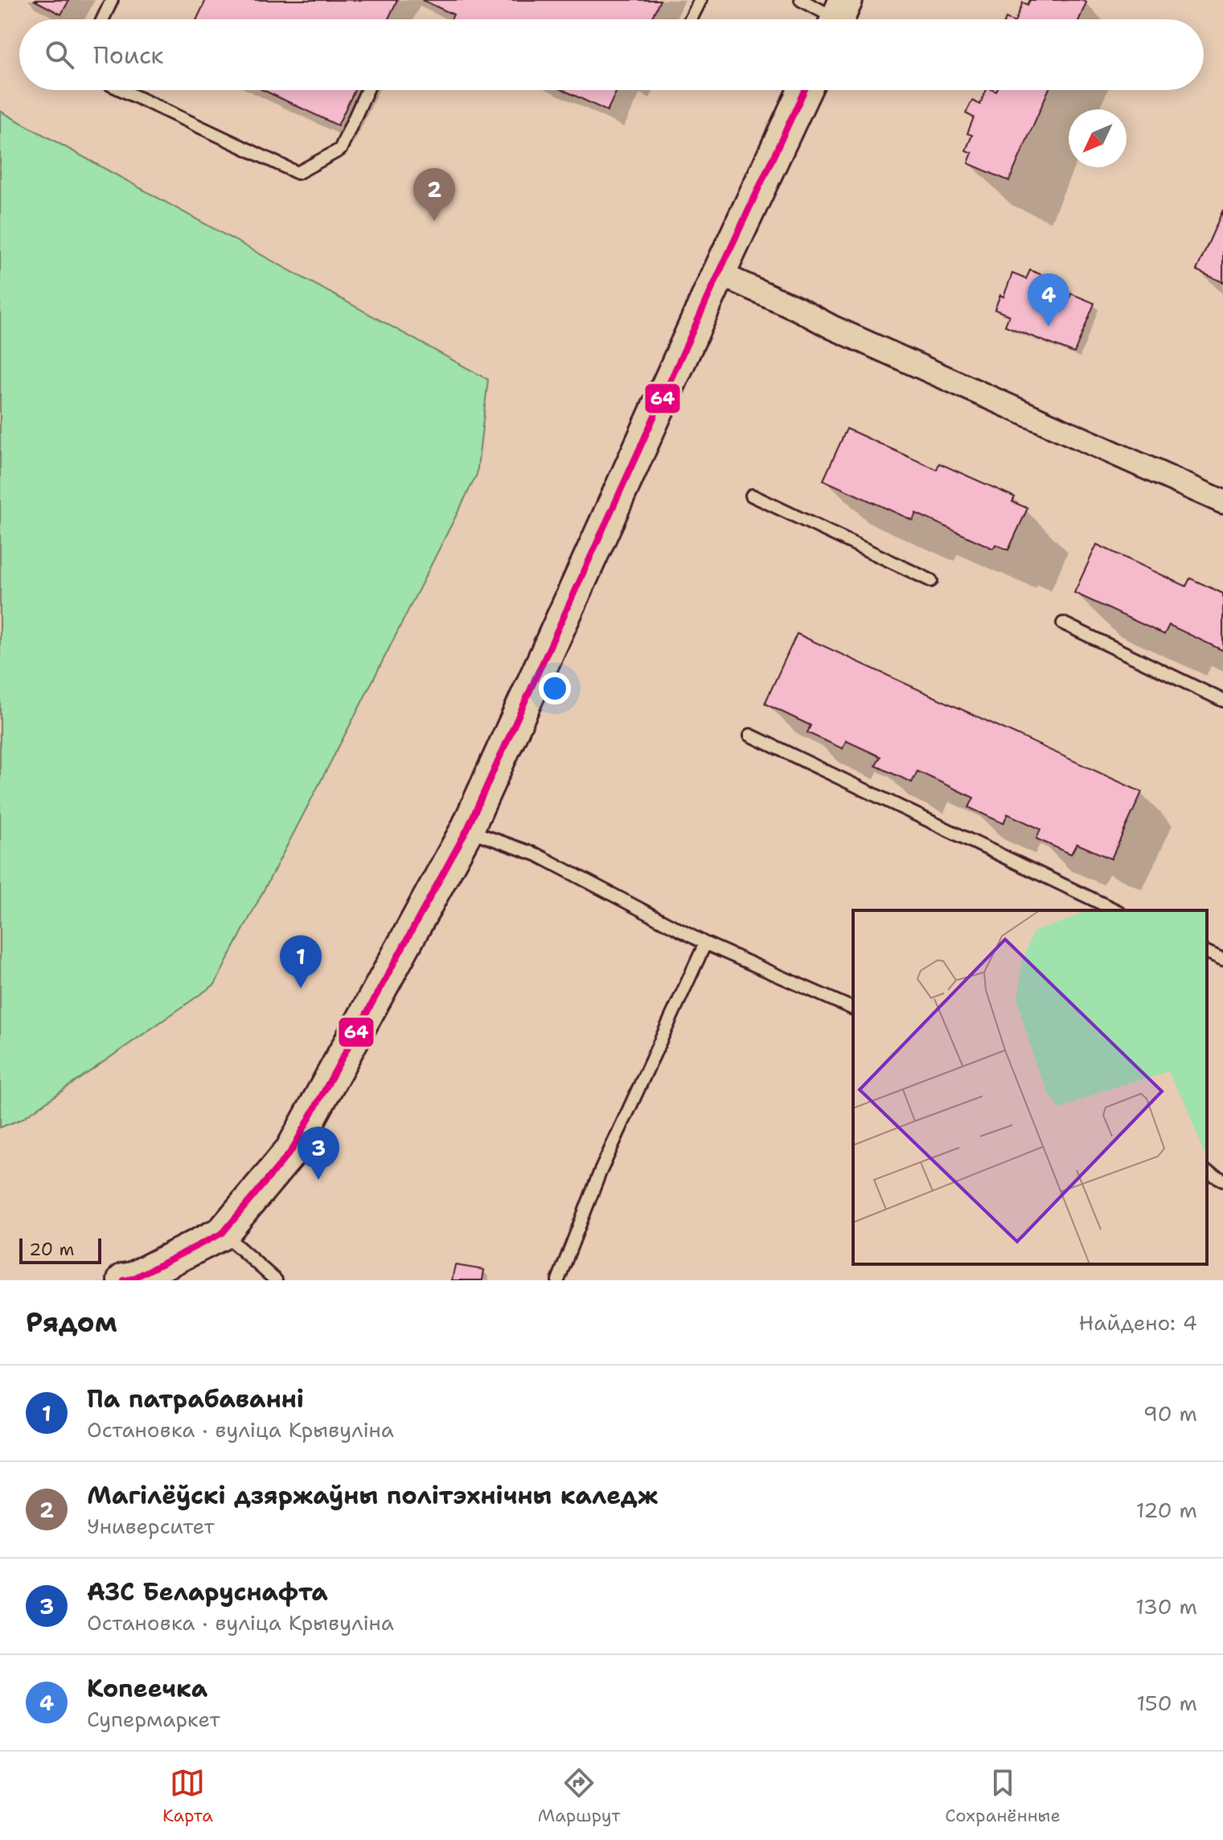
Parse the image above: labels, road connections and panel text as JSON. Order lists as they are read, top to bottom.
{
  "lines": ["transit line 64"],
  "scale_bar": "20 m",
  "north": "bottom left",
  "page": {
    "search": "Поиск",
    "pins": [
      "2",
      "4",
      "1",
      "3"
    ],
    "scale": "20 m",
    "heading": ["Рядом", "Найдено: 4"],
    "list": [
      {
        "mark": "1",
        "name": "Па патрабаванні",
        "note": "Остановка · вуліца Крывуліна",
        "value": "90 m"
      },
      {
        "mark": "2",
        "name": "Магілёўскі дзяржаўны політэхнічны каледж",
        "note": "Университет",
        "value": "120 m"
      },
      {
        "mark": "3",
        "name": "АЗС Беларуснафта",
        "note": "Остановка · вуліца Крывуліна",
        "value": "130 m"
      },
      {
        "mark": "4",
        "name": "Копеечка",
        "note": "Супермаркет",
        "value": "150 m"
      }
    ],
    "nav": ["Карта", "Маршрут", "Сохранённые"]
  }
}
